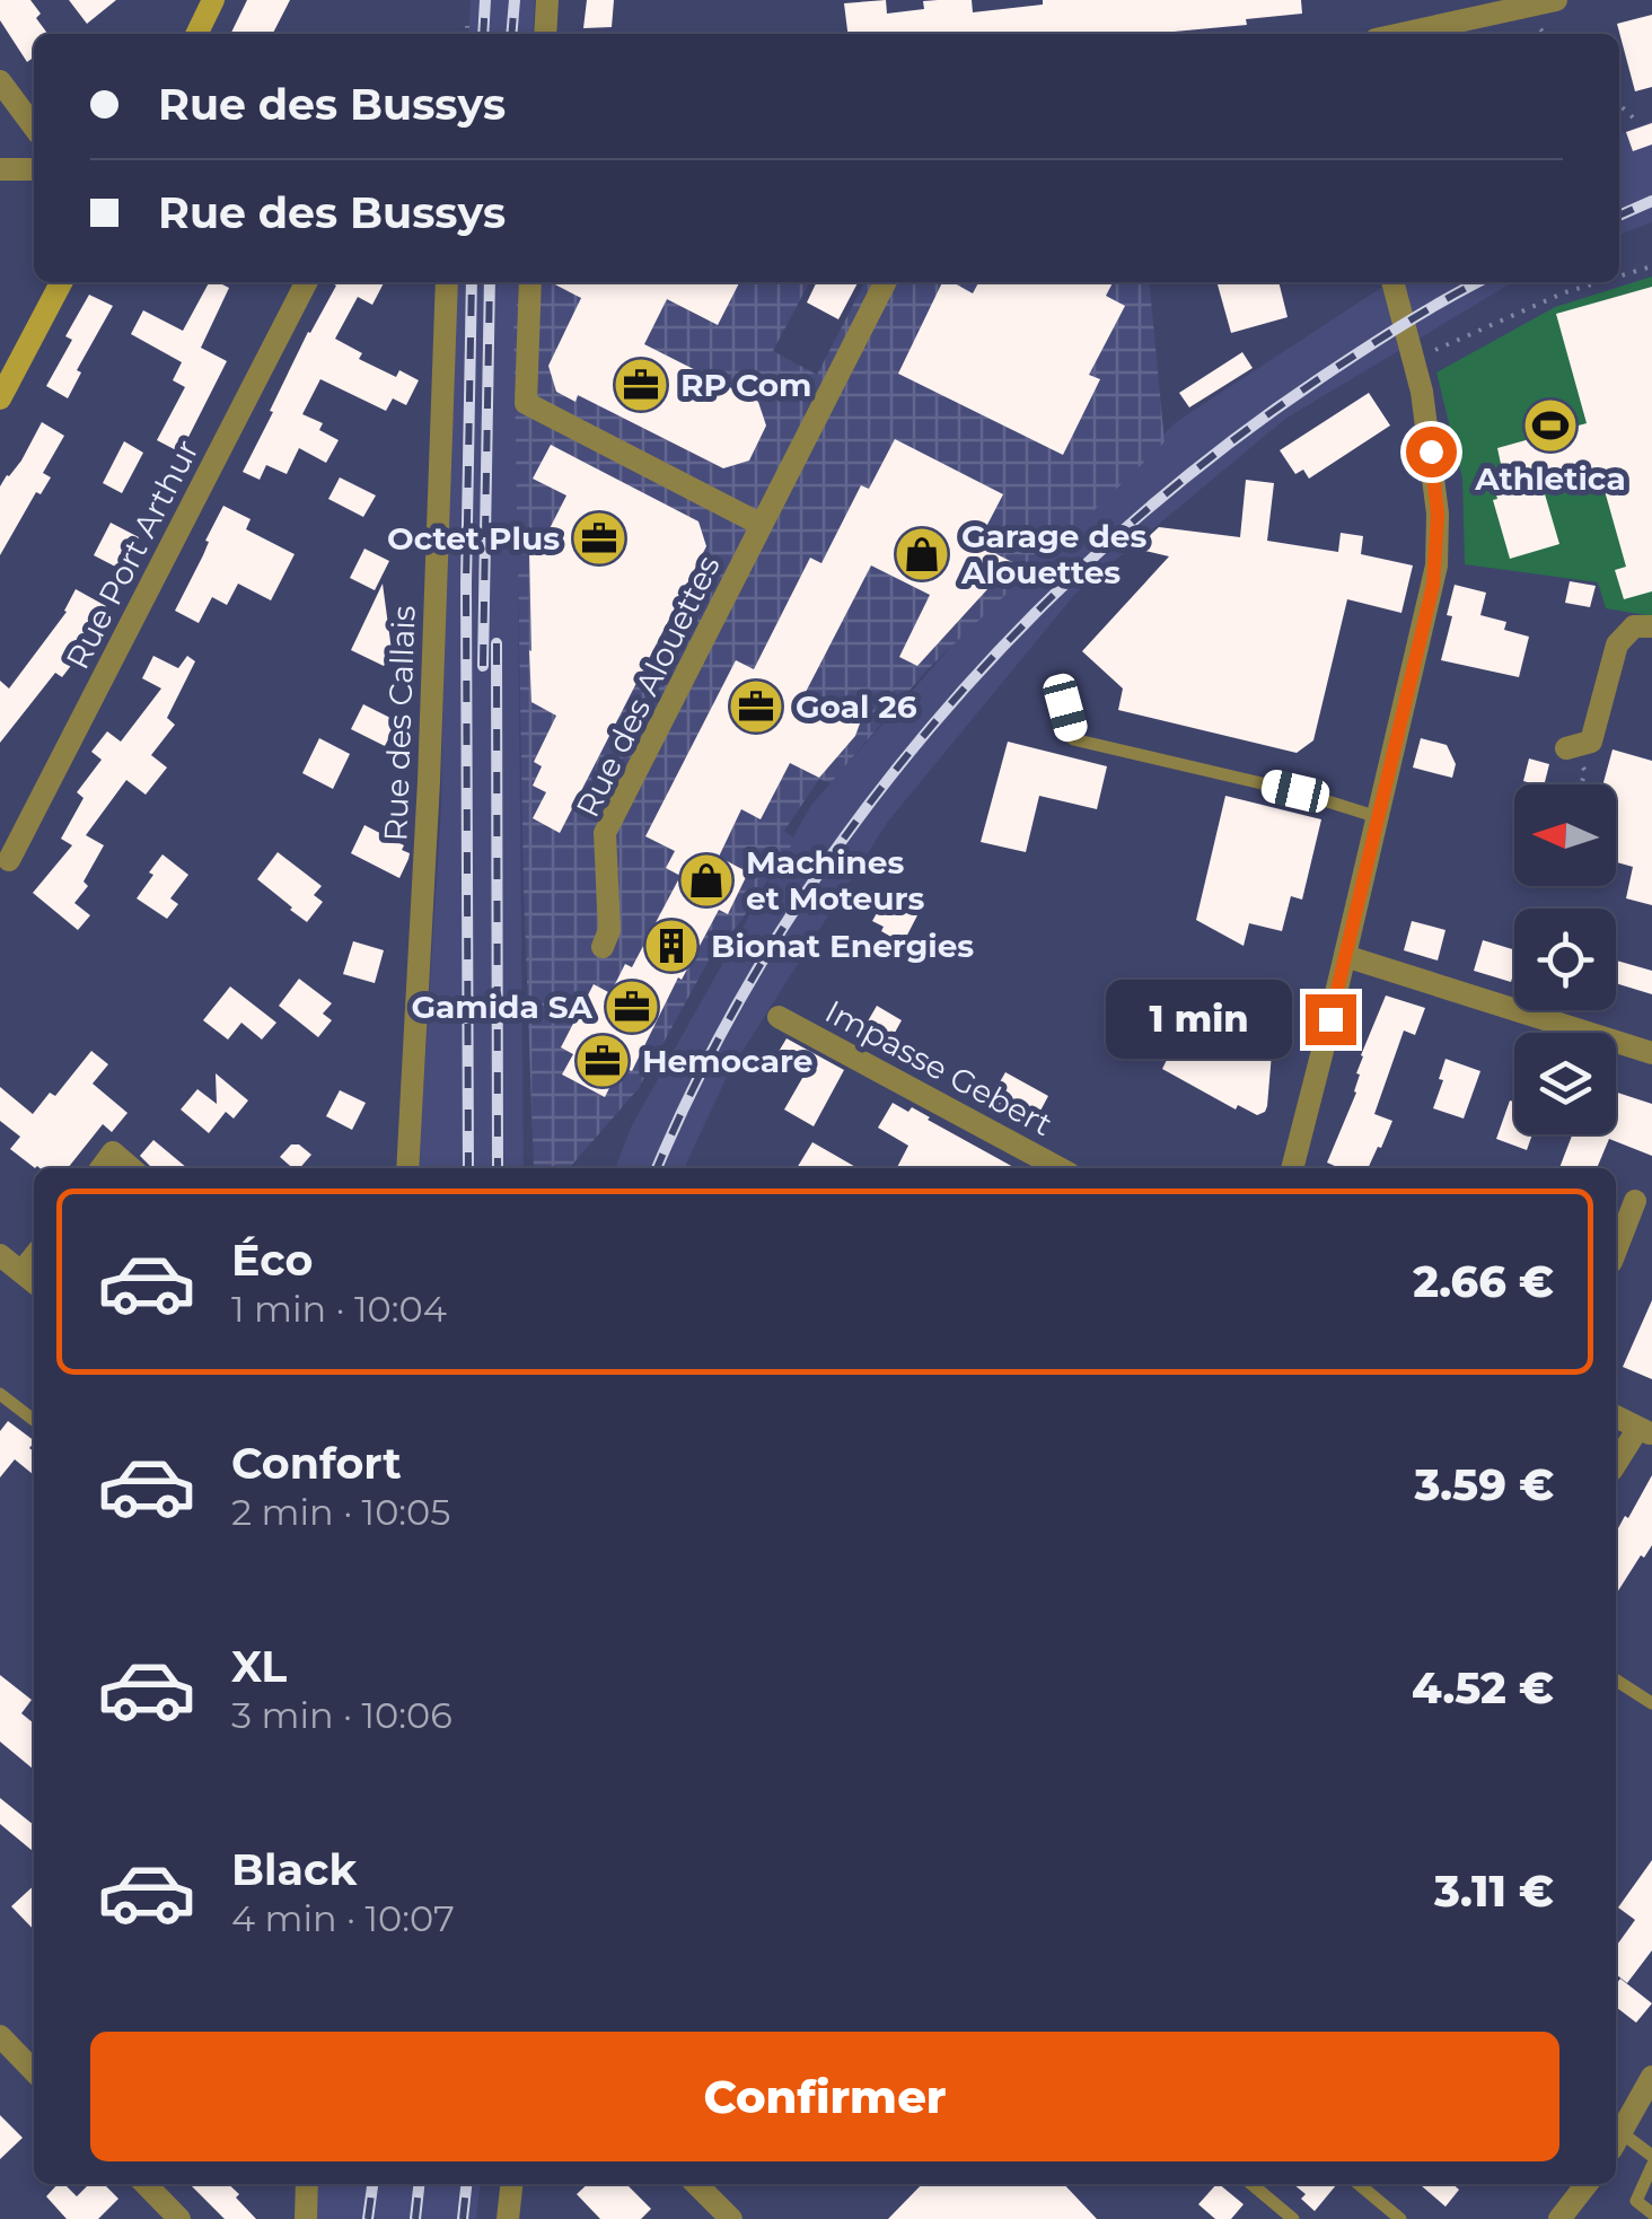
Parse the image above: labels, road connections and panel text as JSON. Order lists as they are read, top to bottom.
{
  "streets": {
    "street": [
      "Rue Port Arthur",
      "Rue des Alouettes",
      "Rue des Callais",
      "Impasse Gebert"
    ]
  },
  "places": {
    "office": [
      "RP Com",
      "Octet Plus",
      "Goal 26",
      "Gamida SA",
      "Hemocare"
    ],
    "sports": ["Athletica"],
    "shop": ["Garage des Alouettes", "Machines et Moteurs"],
    "building": ["Bionat Energies"]
  },
  "north": "left",
  "page": {
    "banner": ["Rue des Bussys", "Rue des Bussys"],
    "bubble": "1 min",
    "list": [
      {
        "name": "Éco",
        "note": "1 min · 10:04",
        "value": "2.66 €"
      },
      {
        "name": "Confort",
        "note": "2 min · 10:05",
        "value": "3.59 €"
      },
      {
        "name": "XL",
        "note": "3 min · 10:06",
        "value": "4.52 €"
      },
      {
        "name": "Black",
        "note": "4 min · 10:07",
        "value": "3.11 €"
      }
    ],
    "buttons": "Confirmer"
  }
}
